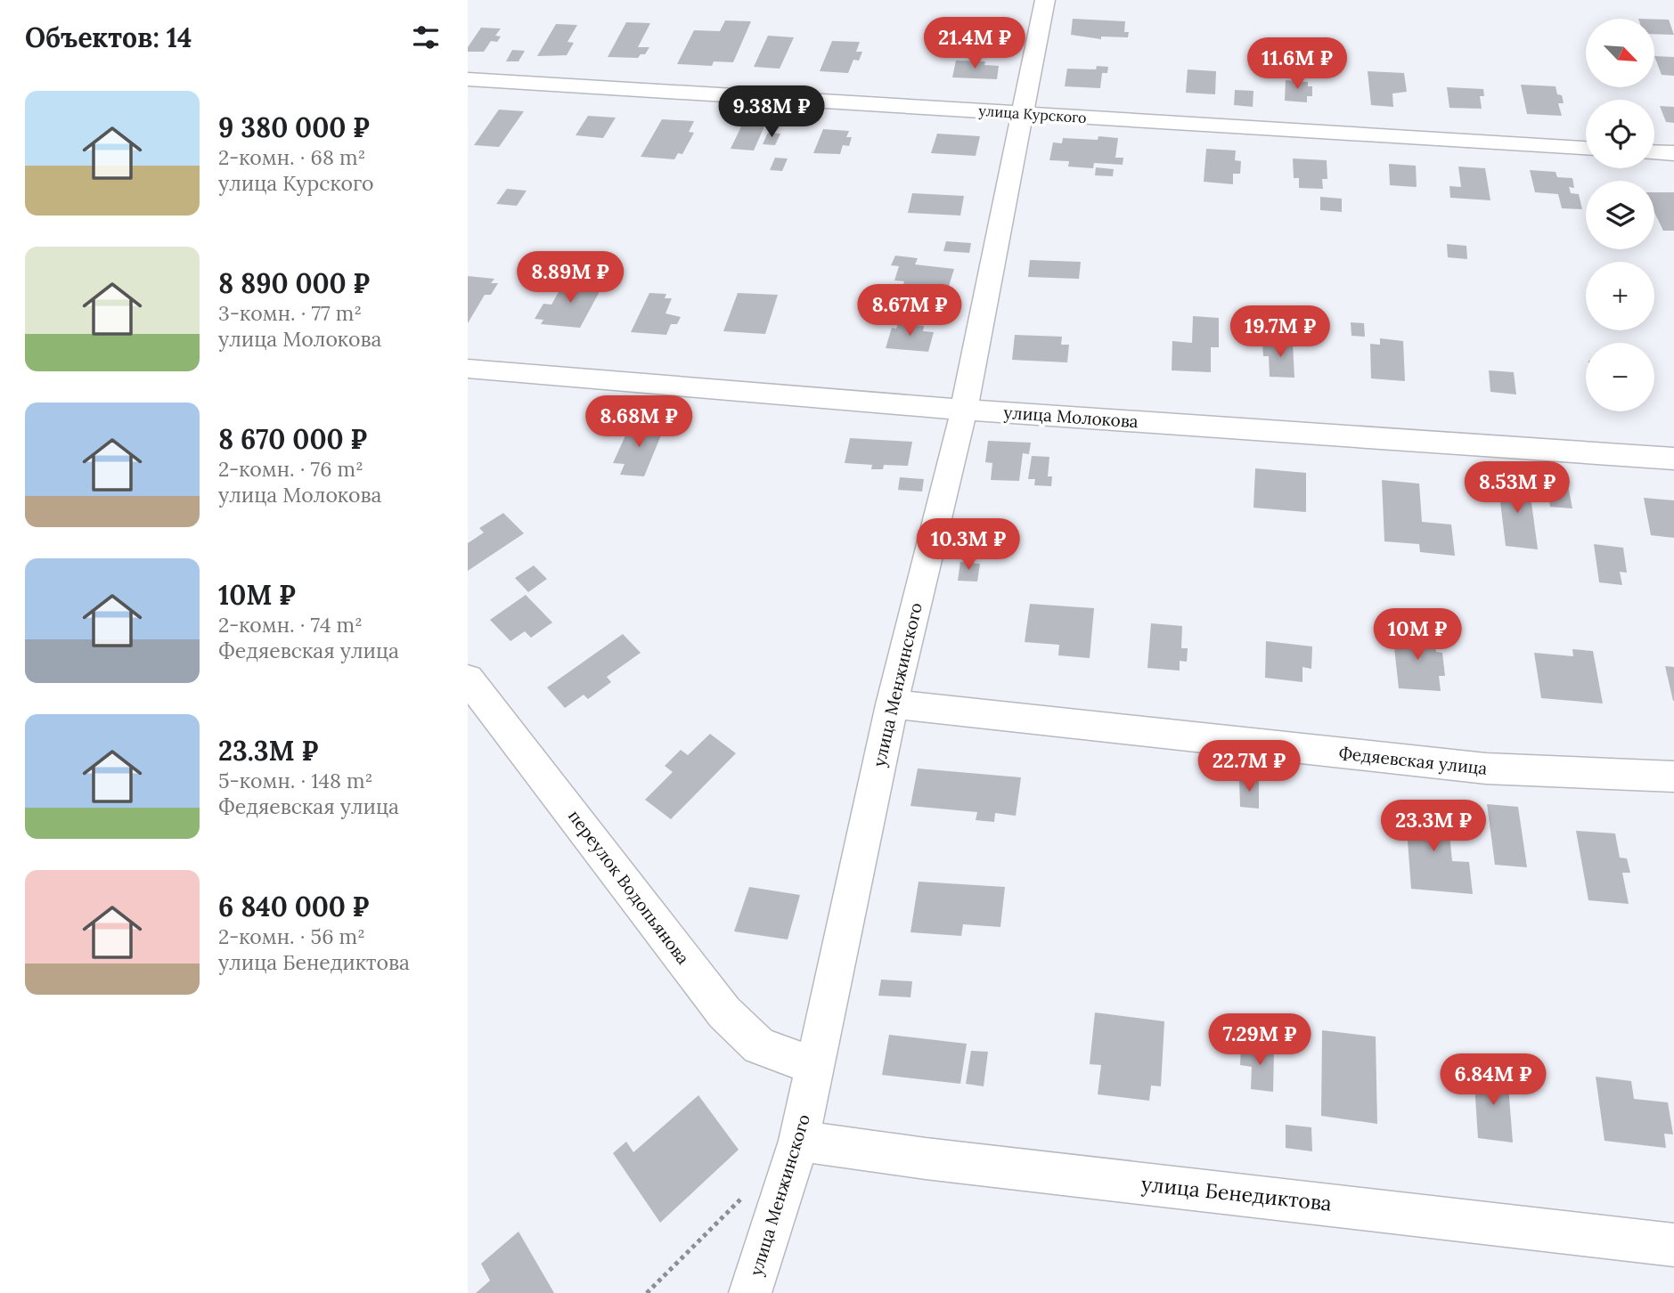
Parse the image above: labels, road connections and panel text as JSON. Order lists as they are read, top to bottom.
{
  "streets": {
    "street": [
      "улица Курского",
      "улица Молокова",
      "улица Менжинского",
      "Федяевская улица",
      "переулок Водопьянова",
      "улица Бенедиктова"
    ]
  },
  "crossings": [
    ["улица Курского", "улица Менжинского"],
    ["улица Молокова", "улица Менжинского"],
    ["улица Менжинского", "Федяевская улица"],
    ["улица Менжинского", "переулок Водопьянова"],
    ["улица Менжинского", "улица Бенедиктова"]
  ],
  "north": "bottom right",
  "page": {
    "heading": "Объектов: 14",
    "price": [
      "21.4M ₽",
      "11.6M ₽",
      "9.38M ₽",
      "8.89M ₽",
      "8.67M ₽",
      "19.7M ₽",
      "8.68M ₽",
      "8.53M ₽",
      "10.3M ₽",
      "10M ₽",
      "22.7M ₽",
      "23.3M ₽",
      "7.29M ₽",
      "6.84M ₽"
    ],
    "map_buttons": ["+", "−"],
    "list": [
      {
        "name": "9 380 000 ₽",
        "note": "2-комн. · 68 m² · улица Курского"
      },
      {
        "name": "8 890 000 ₽",
        "note": "3-комн. · 77 m² · улица Молокова"
      },
      {
        "name": "8 670 000 ₽",
        "note": "2-комн. · 76 m² · улица Молокова"
      },
      {
        "name": "10M ₽",
        "note": "2-комн. · 74 m² · Федяевская улица"
      },
      {
        "name": "23.3M ₽",
        "note": "5-комн. · 148 m² · Федяевская улица"
      },
      {
        "name": "6 840 000 ₽",
        "note": "2-комн. · 56 m² · улица Бенедиктова"
      }
    ]
  }
}
